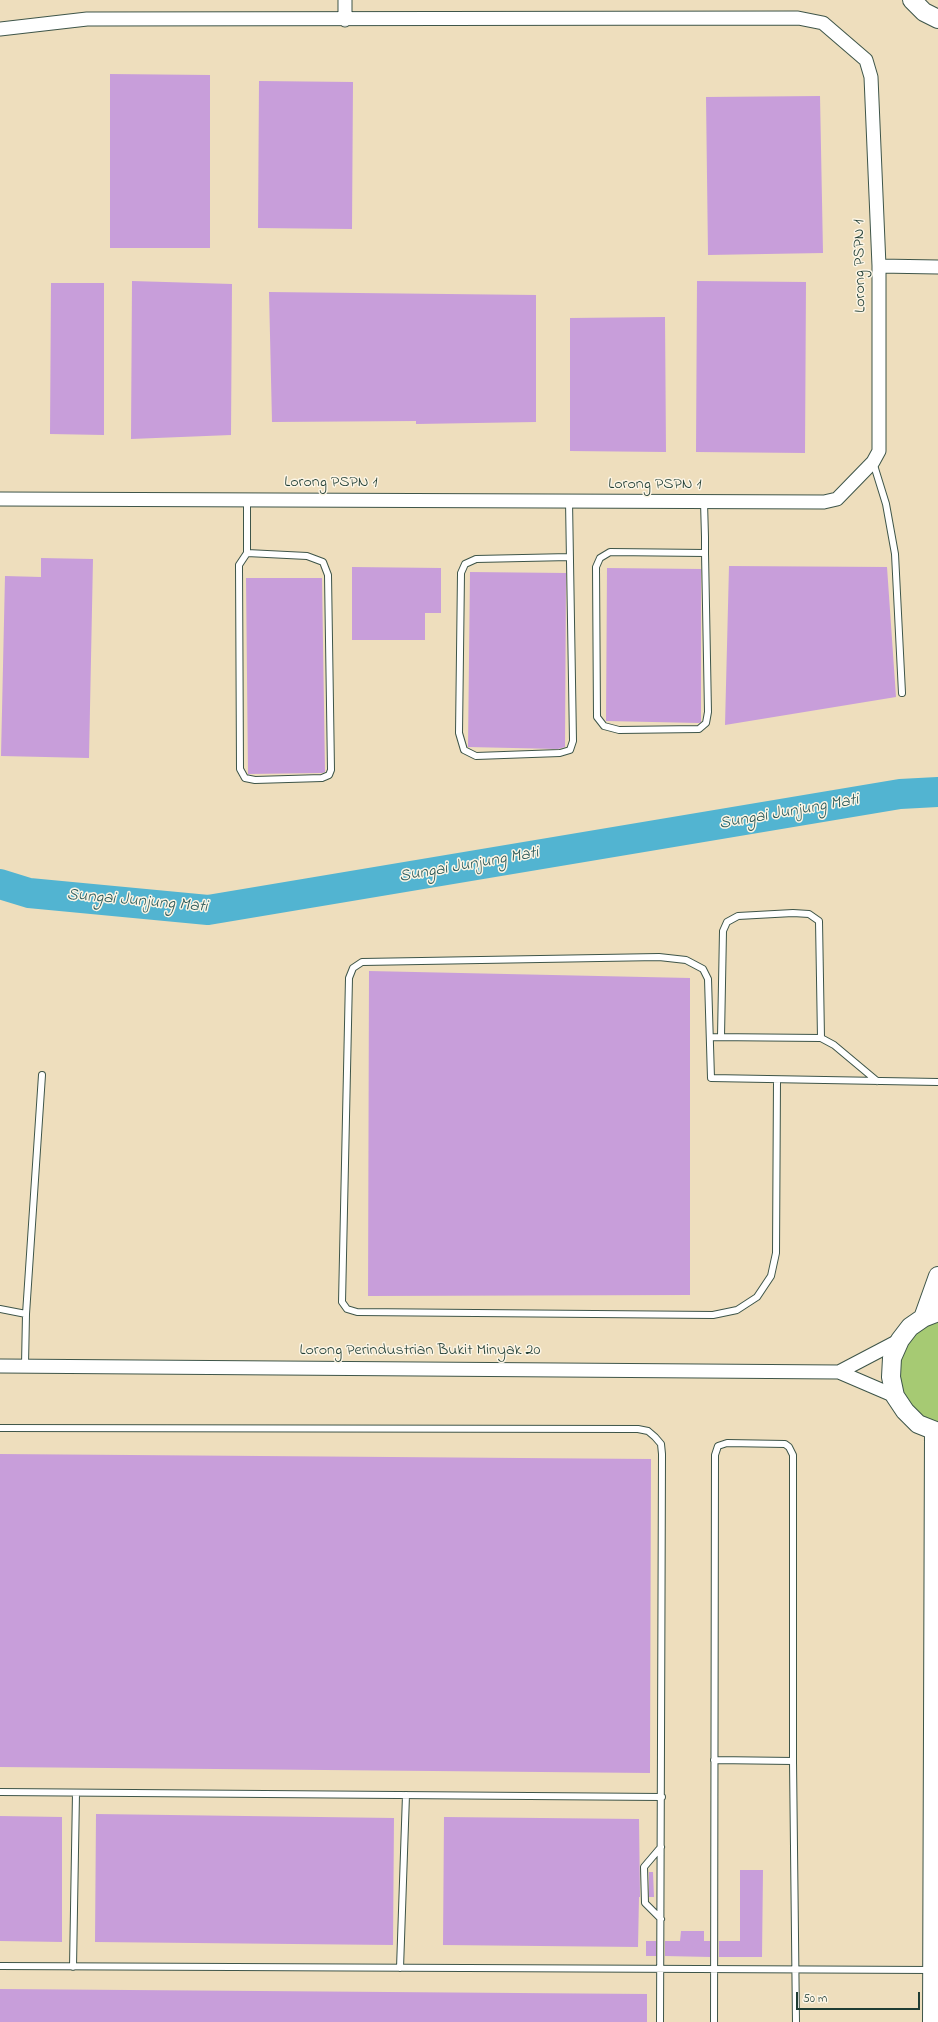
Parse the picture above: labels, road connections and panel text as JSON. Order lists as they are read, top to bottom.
{
  "streets": {
    "street": ["Lorong PSPN 1", "Lorong Perindustrian Bukit Minyak 20"]
  },
  "water": ["Sungai Junjung Mati"],
  "scale_bar": "50 m"
}
